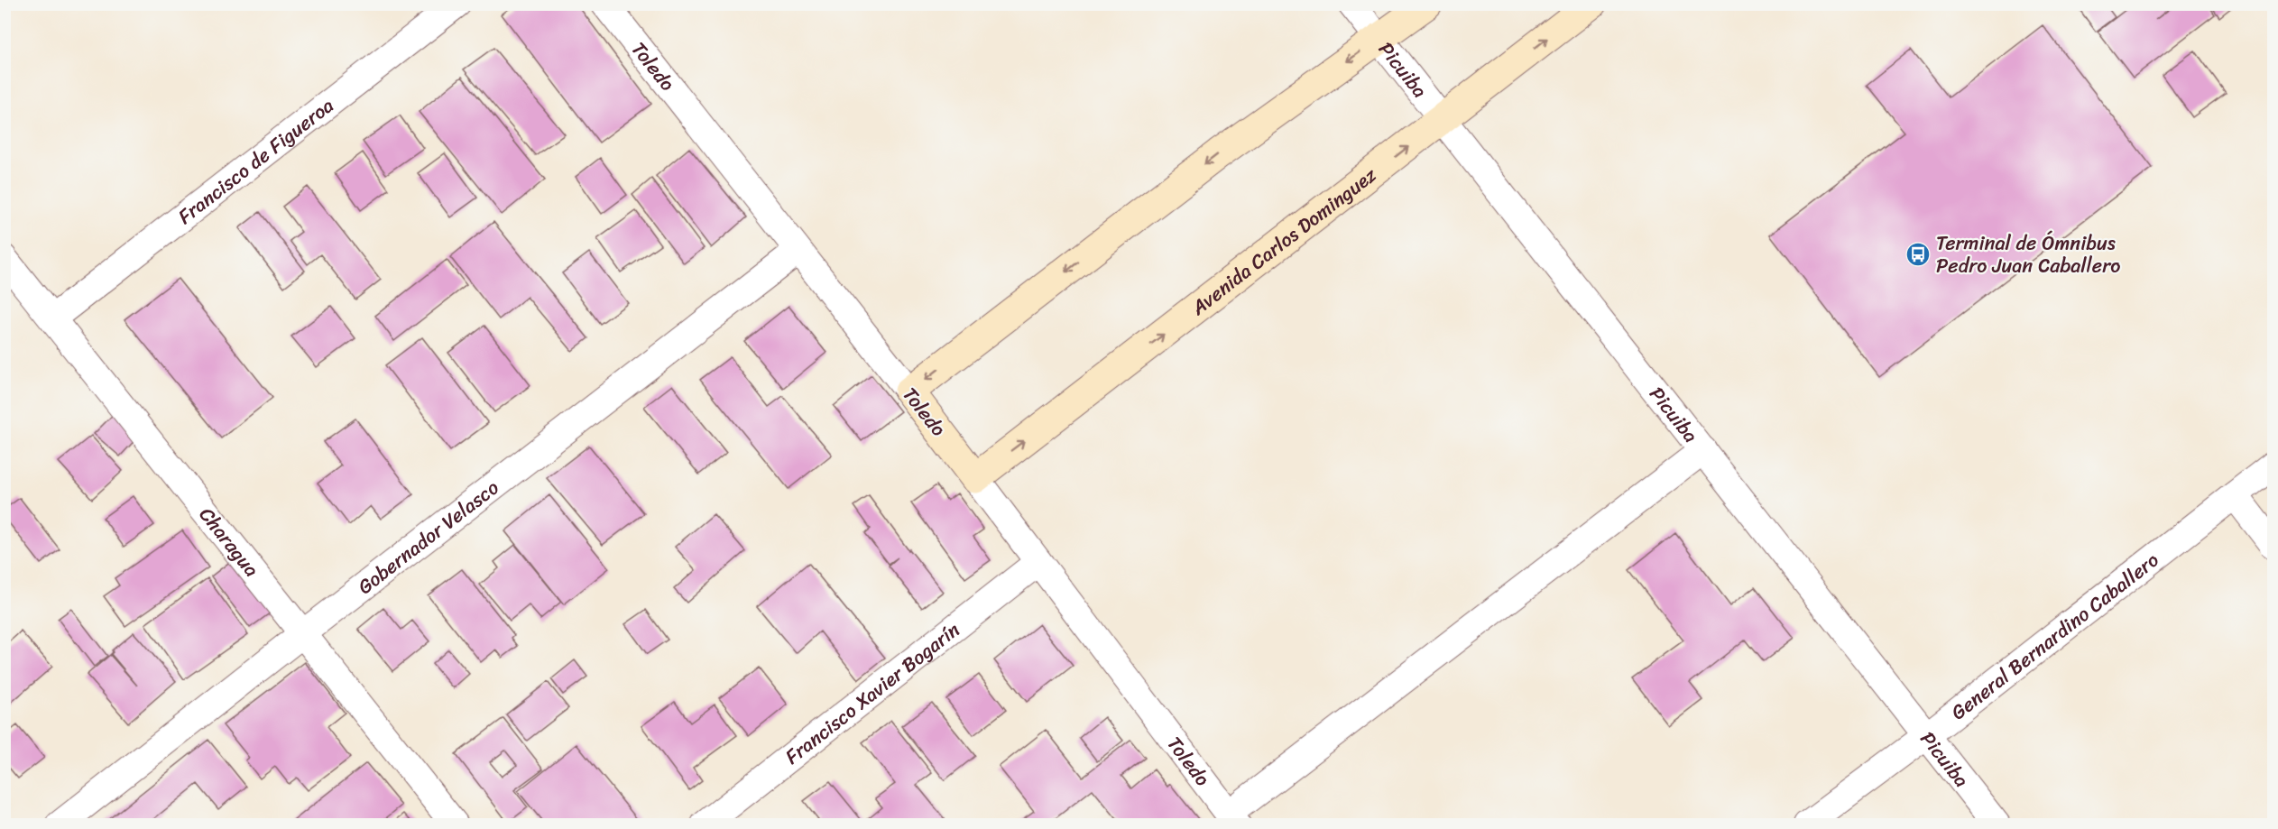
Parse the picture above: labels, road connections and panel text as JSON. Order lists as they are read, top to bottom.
{
  "streets": {
    "main road": ["Toledo", "Avenida Carlos Dominguez"],
    "street": [
      "Picuiba",
      "Francisco de Figueroa",
      "Gobernador Velasco",
      "Charagua",
      "General Bernardino Caballero",
      "Francisco Xavier Bogarín"
    ]
  },
  "crossings": [
    ["Toledo", "Avenida Carlos Dominguez"],
    ["Toledo", "Gobernador Velasco"],
    ["Toledo", "Francisco Xavier Bogarín"],
    ["Picuiba", "Avenida Carlos Dominguez"],
    ["Picuiba", "General Bernardino Caballero"],
    ["Francisco de Figueroa", "Charagua"],
    ["Gobernador Velasco", "Charagua"]
  ],
  "places": {
    "bus stop": ["Terminal de Ómnibus Pedro Juan Caballero"]
  }
}
